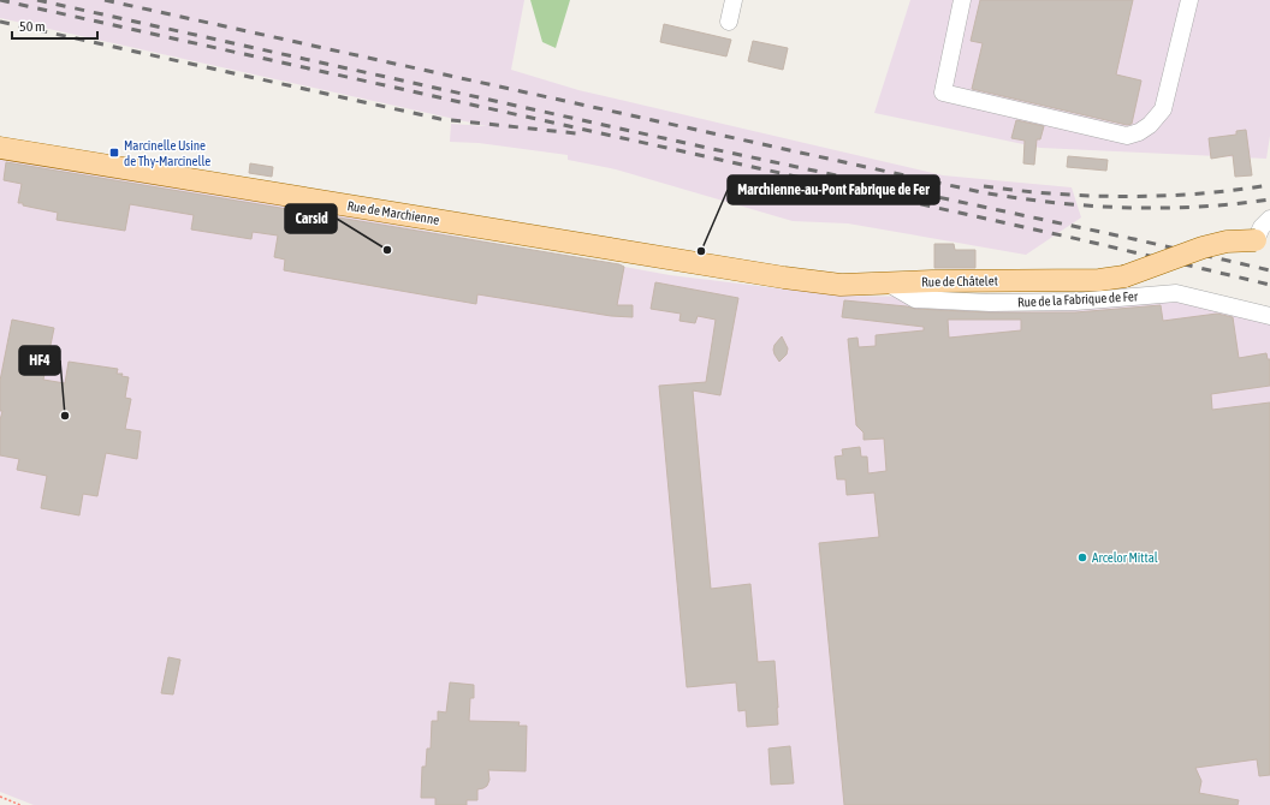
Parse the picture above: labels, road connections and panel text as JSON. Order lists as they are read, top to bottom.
{
  "streets": {
    "main road": ["Rue de Marchienne", "Rue de Châtelet"],
    "street": ["Rue de la Fabrique de Fer"]
  },
  "crossings": [
    ["Rue de Marchienne", "Rue de Châtelet"],
    ["Rue de Châtelet", "Rue de la Fabrique de Fer"]
  ],
  "places": {
    "transit": ["Marcinelle Usine de Thy-Marcinelle"],
    "other": [
      "Carsid",
      "Marchienne-au-Pont Fabrique de Fer",
      "HF4",
      "Arcelor Mittal"
    ]
  },
  "scale_bar": "50 m"
}
